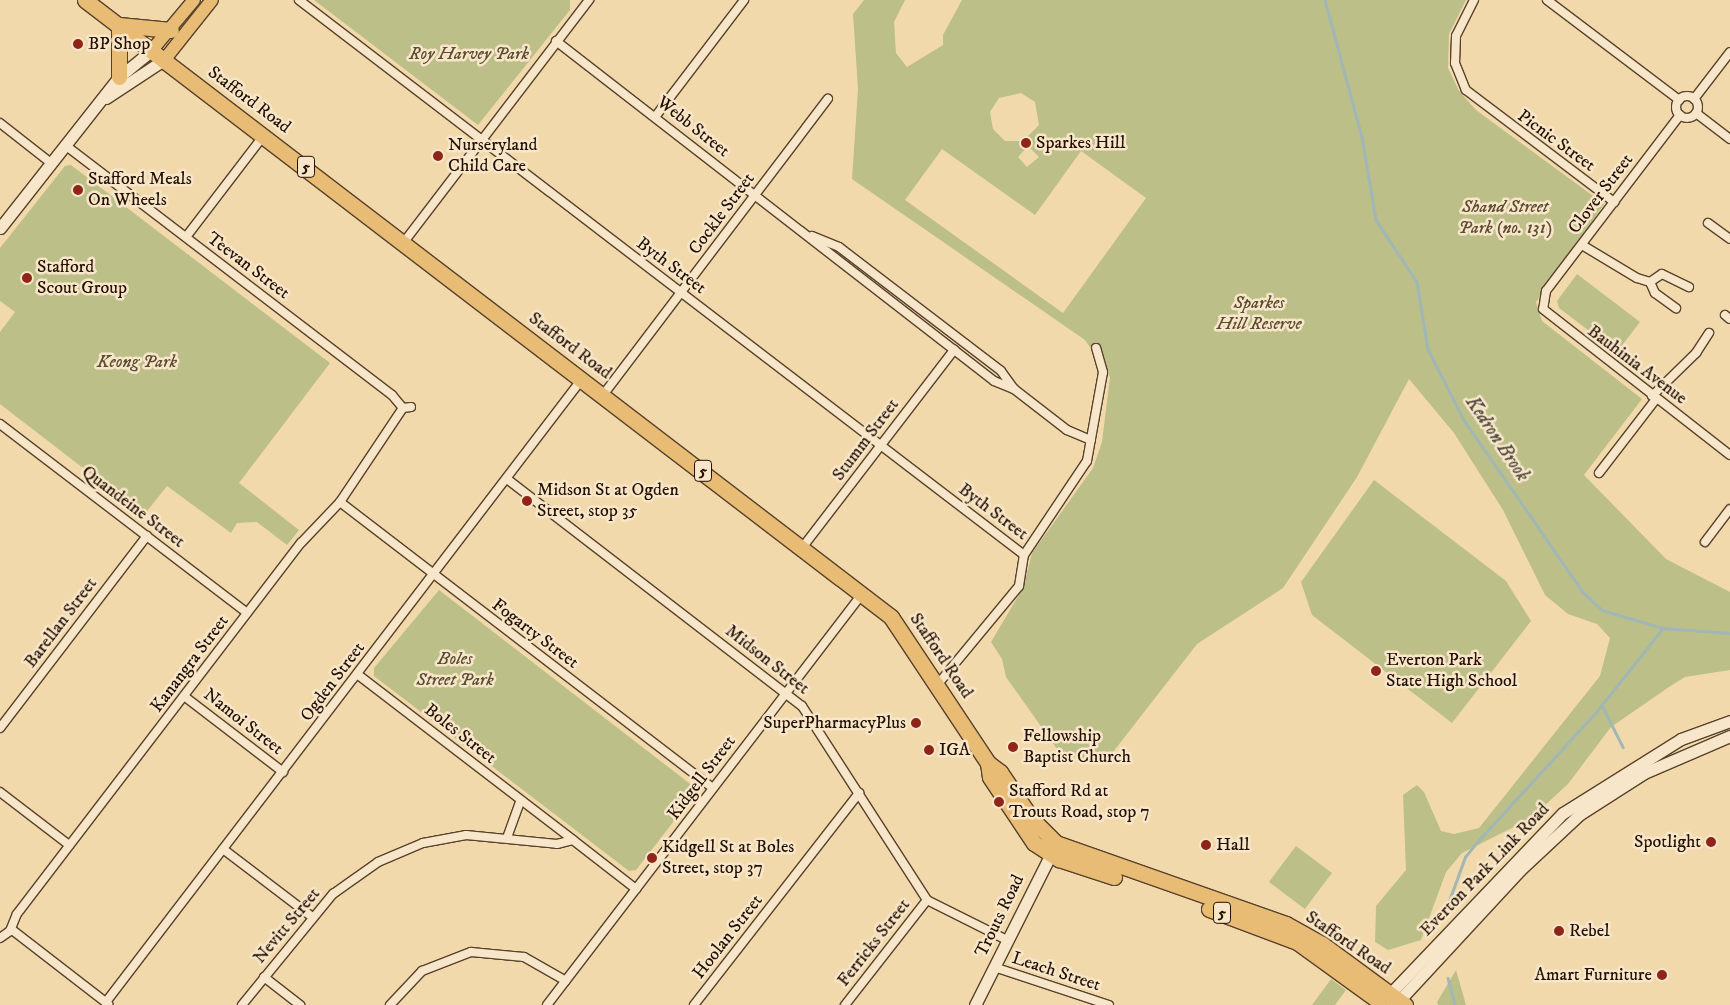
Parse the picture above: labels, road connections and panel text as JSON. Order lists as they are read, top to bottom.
{
  "streets": {
    "highway": ["Stafford Road", "5"],
    "main road": ["Everton Park Link Road", "Trouts Road"],
    "street": [
      "Webb Street",
      "Picnic Street",
      "Clover Street",
      "Cockle Street",
      "Teevan Street",
      "Byth Street",
      "Bauhinia Avenue",
      "Stumm Street",
      "Quandeine Street",
      "Barellan Street",
      "Fogarty Street",
      "Midson Street",
      "Kanangra Street",
      "Ogden Street",
      "Namoi Street",
      "Boles Street",
      "Kidgell Street",
      "Nevitt Street",
      "Hoolan Street",
      "Ferricks Street",
      "Leach Street"
    ]
  },
  "crossings": [
    ["Stafford Road", "Cockle Street"],
    ["Stafford Road", "Stumm Street"],
    ["Stafford Road", "Ogden Street"],
    ["Stafford Road", "Kidgell Street"],
    ["Stafford Road", "Everton Park Link Road"],
    ["Stafford Road", "Trouts Road"],
    ["Webb Street", "Cockle Street"],
    ["Webb Street", "Stumm Street"],
    ["Picnic Street", "Clover Street"],
    ["Clover Street", "Bauhinia Avenue"],
    ["Cockle Street", "Byth Street"],
    ["Teevan Street", "Kanangra Street"],
    ["Byth Street", "Stumm Street"],
    ["Quandeine Street", "Barellan Street"],
    ["Quandeine Street", "Kanangra Street"],
    ["Fogarty Street", "Kanangra Street"],
    ["Fogarty Street", "Ogden Street"],
    ["Fogarty Street", "Kidgell Street"],
    ["Midson Street", "Ogden Street"],
    ["Midson Street", "Kidgell Street"],
    ["Midson Street", "Hoolan Street"],
    ["Midson Street", "Ferricks Street"],
    ["Kanangra Street", "Namoi Street"],
    ["Ogden Street", "Namoi Street"],
    ["Ogden Street", "Boles Street"],
    ["Boles Street", "Nevitt Street"],
    ["Trouts Road", "Leach Street"]
  ],
  "water": ["Kedron Brook"],
  "parks": [
    "Roy Harvey Park",
    "Shand Street Park (no. 131)",
    "Sparkes Hill Reserve",
    "Keong Park",
    "Boles Street Park"
  ],
  "places": [
    "BP Shop",
    "Sparkes Hill",
    "Nurseryland Child Care",
    "Stafford Meals On Wheels",
    "Stafford Scout Group",
    "Midson St at Ogden Street, stop 35",
    "Everton Park State High School",
    "SuperPharmacyPlus",
    "Fellowship Baptist Church",
    "IGA",
    "Stafford Rd at Trouts Road, stop 7",
    "Spotlight",
    "Hall",
    "Kidgell St at Boles Street, stop 37",
    "Rebel",
    "Amart Furniture"
  ]
}
